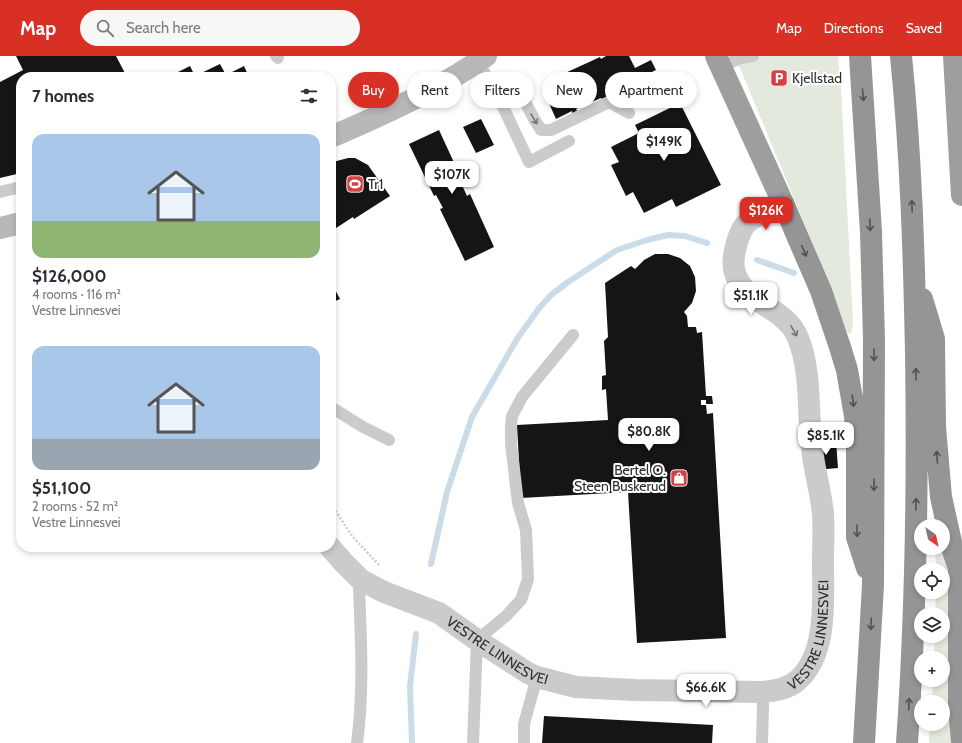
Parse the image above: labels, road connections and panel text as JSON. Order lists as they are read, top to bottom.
{
  "streets": {
    "street": ["VESTRE LINNESVEI"]
  },
  "one_way": ["VESTRE LINNESVEI"],
  "places": {
    "parking": ["Kjellstad"],
    "sports": ["Tr1"],
    "shop": ["Bertel O. Steen Buskerud"]
  },
  "north": "bottom right",
  "page": {
    "header": "Map",
    "search": "Search here",
    "nav": ["Map", "Directions", "Saved"],
    "chip": [
      "Buy",
      "Rent",
      "Filters",
      "New",
      "Apartment"
    ],
    "heading": "7 homes",
    "list": [
      {
        "name": "$126,000",
        "note": "4 rooms · 116 m² · Vestre Linnesvei"
      },
      {
        "name": "$51,100",
        "note": "2 rooms · 52 m² · Vestre Linnesvei"
      }
    ],
    "price": [
      "$149K",
      "$107K",
      "$126K",
      "$51.1K",
      "$80.8K",
      "$85.1K",
      "$66.6K"
    ],
    "map_buttons": ["+", "−"]
  }
}
